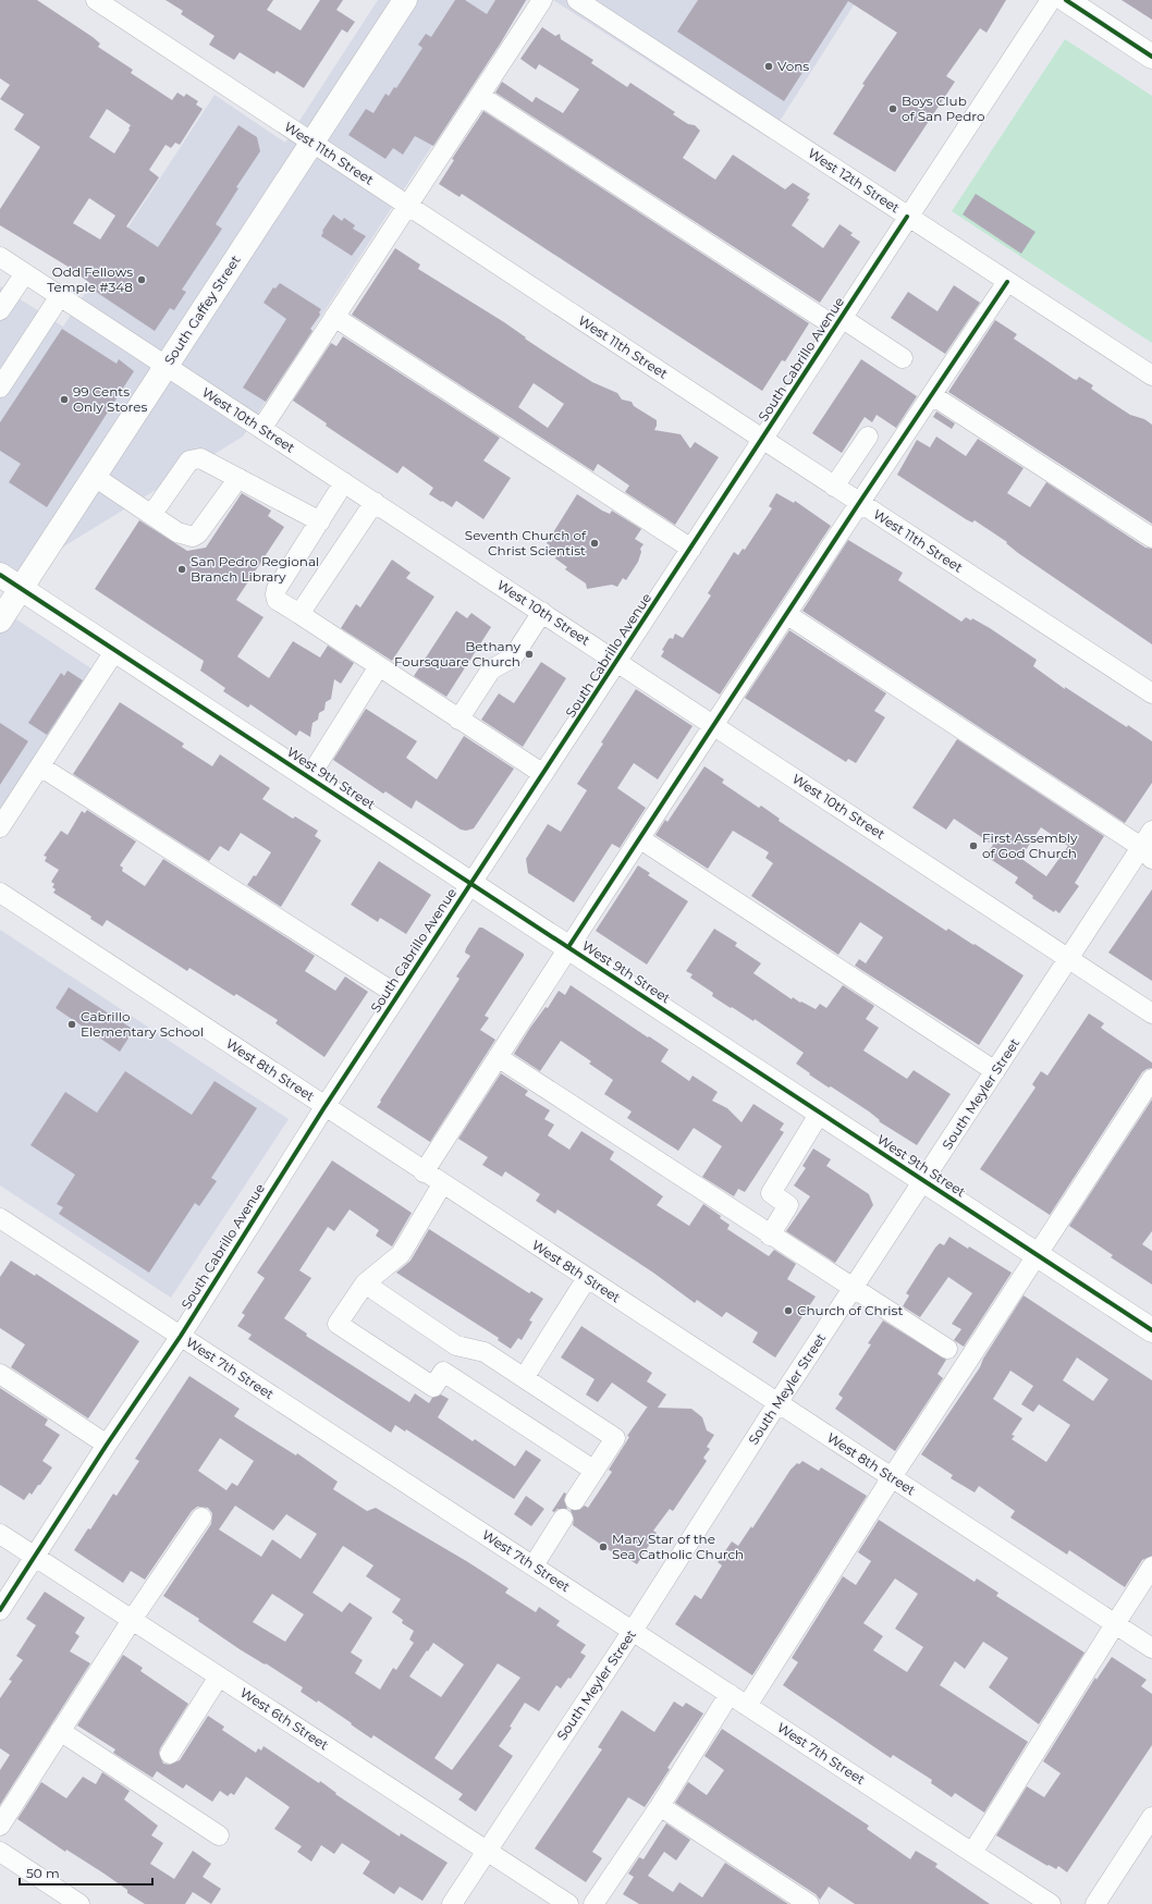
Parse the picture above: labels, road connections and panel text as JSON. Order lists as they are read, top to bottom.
{
  "streets": {
    "main road": ["South Gaffey Street", "West 9th Street"],
    "street": [
      "West 11th Street",
      "West 12th Street",
      "South Cabrillo Avenue",
      "West 10th Street",
      "West 8th Street",
      "South Meyler Street",
      "West 7th Street",
      "West 6th Street"
    ]
  },
  "crossings": [
    ["West 11th Street", "South Gaffey Street"],
    ["West 11th Street", "South Cabrillo Avenue"],
    ["West 12th Street", "South Cabrillo Avenue"],
    ["South Gaffey Street", "West 10th Street"],
    ["South Gaffey Street", "West 9th Street"],
    ["South Cabrillo Avenue", "West 10th Street"],
    ["South Cabrillo Avenue", "West 9th Street"],
    ["South Cabrillo Avenue", "West 8th Street"],
    ["South Cabrillo Avenue", "West 7th Street"],
    ["South Cabrillo Avenue", "West 6th Street"],
    ["West 10th Street", "South Meyler Street"],
    ["West 9th Street", "South Meyler Street"],
    ["West 8th Street", "South Meyler Street"],
    ["South Meyler Street", "West 7th Street"],
    ["South Meyler Street", "West 6th Street"]
  ],
  "places": [
    "Vons",
    "Boys Club of San Pedro",
    "Odd Fellows Temple #348",
    "99 Cents Only Stores",
    "Seventh Church of Christ Scientist",
    "San Pedro Regional Branch Library",
    "Bethany Foursquare Church",
    "First Assembly of God Church",
    "Cabrillo Elementary School",
    "Church of Christ",
    "Mary Star of the Sea Catholic Church"
  ],
  "scale_bar": "50 m"
}
